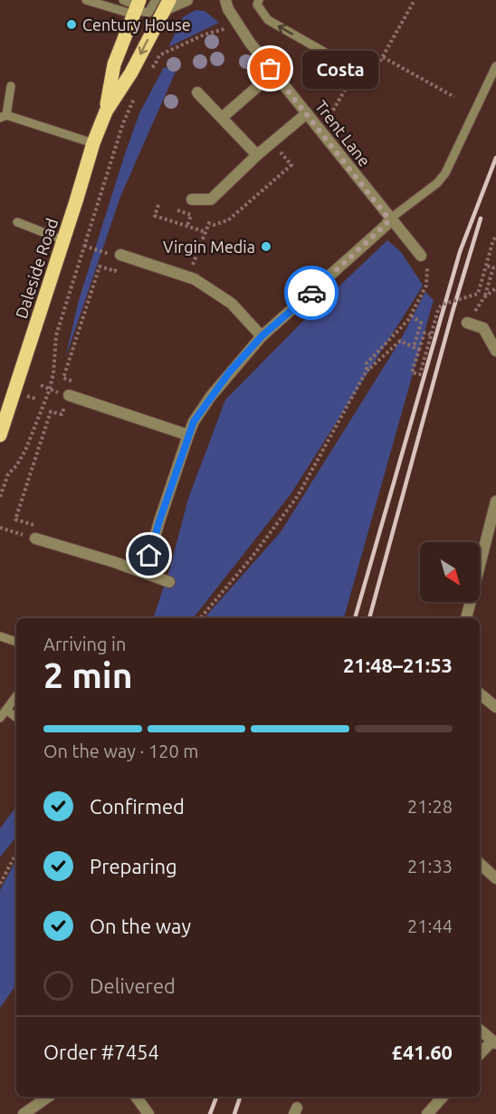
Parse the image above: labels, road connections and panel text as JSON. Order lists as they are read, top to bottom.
{
  "streets": {
    "main road": ["Daleside Road"],
    "street": ["Trent Lane"]
  },
  "places": ["Century House", "Costa", "Virgin Media"],
  "north": "bottom right",
  "page": {
    "bubble": "Costa",
    "heading": ["2 min", "Arriving in", "21:48–21:53"],
    "panel": ["Order #7454", "£41.60"],
    "bar": "On the way · 120 m",
    "list": [
      ["Confirmed", "21:28"],
      ["Preparing", "21:33"],
      ["On the way", "21:44"],
      "Delivered"
    ]
  }
}
